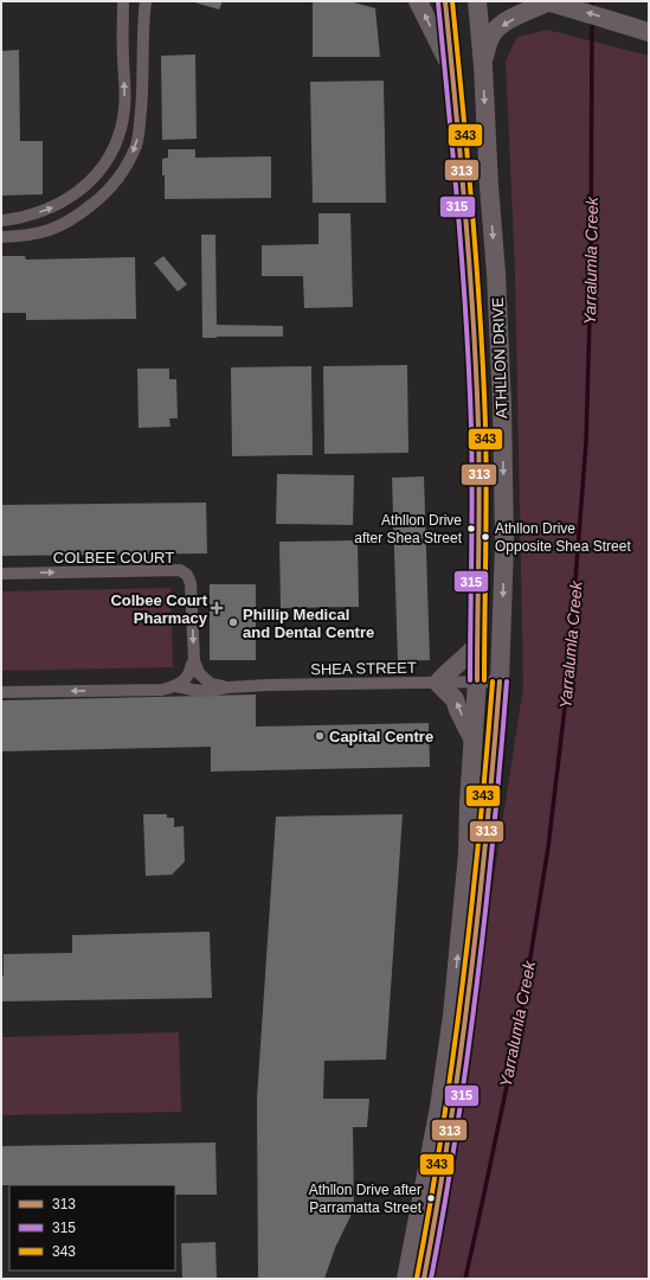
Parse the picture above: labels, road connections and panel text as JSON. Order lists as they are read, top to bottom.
{
  "streets": {
    "main road": ["ATHLLON DRIVE"],
    "street": ["COLBEE COURT", "SHEA STREET"]
  },
  "crossings": [
    ["ATHLLON DRIVE", "SHEA STREET"],
    ["COLBEE COURT", "SHEA STREET"]
  ],
  "water": ["Yarralumla Creek"],
  "places": {
    "other": [
      "Athllon Drive after Shea Street",
      "Athllon Drive Opposite Shea Street",
      "Phillip Medical and Dental Centre",
      "Capital Centre",
      "Athllon Drive after Parramatta Street"
    ],
    "health": ["Colbee Court Pharmacy"]
  },
  "lines": ["transit line 313", "transit line 343", "transit line 315"],
  "legend": ["313", "315", "343"]
}
